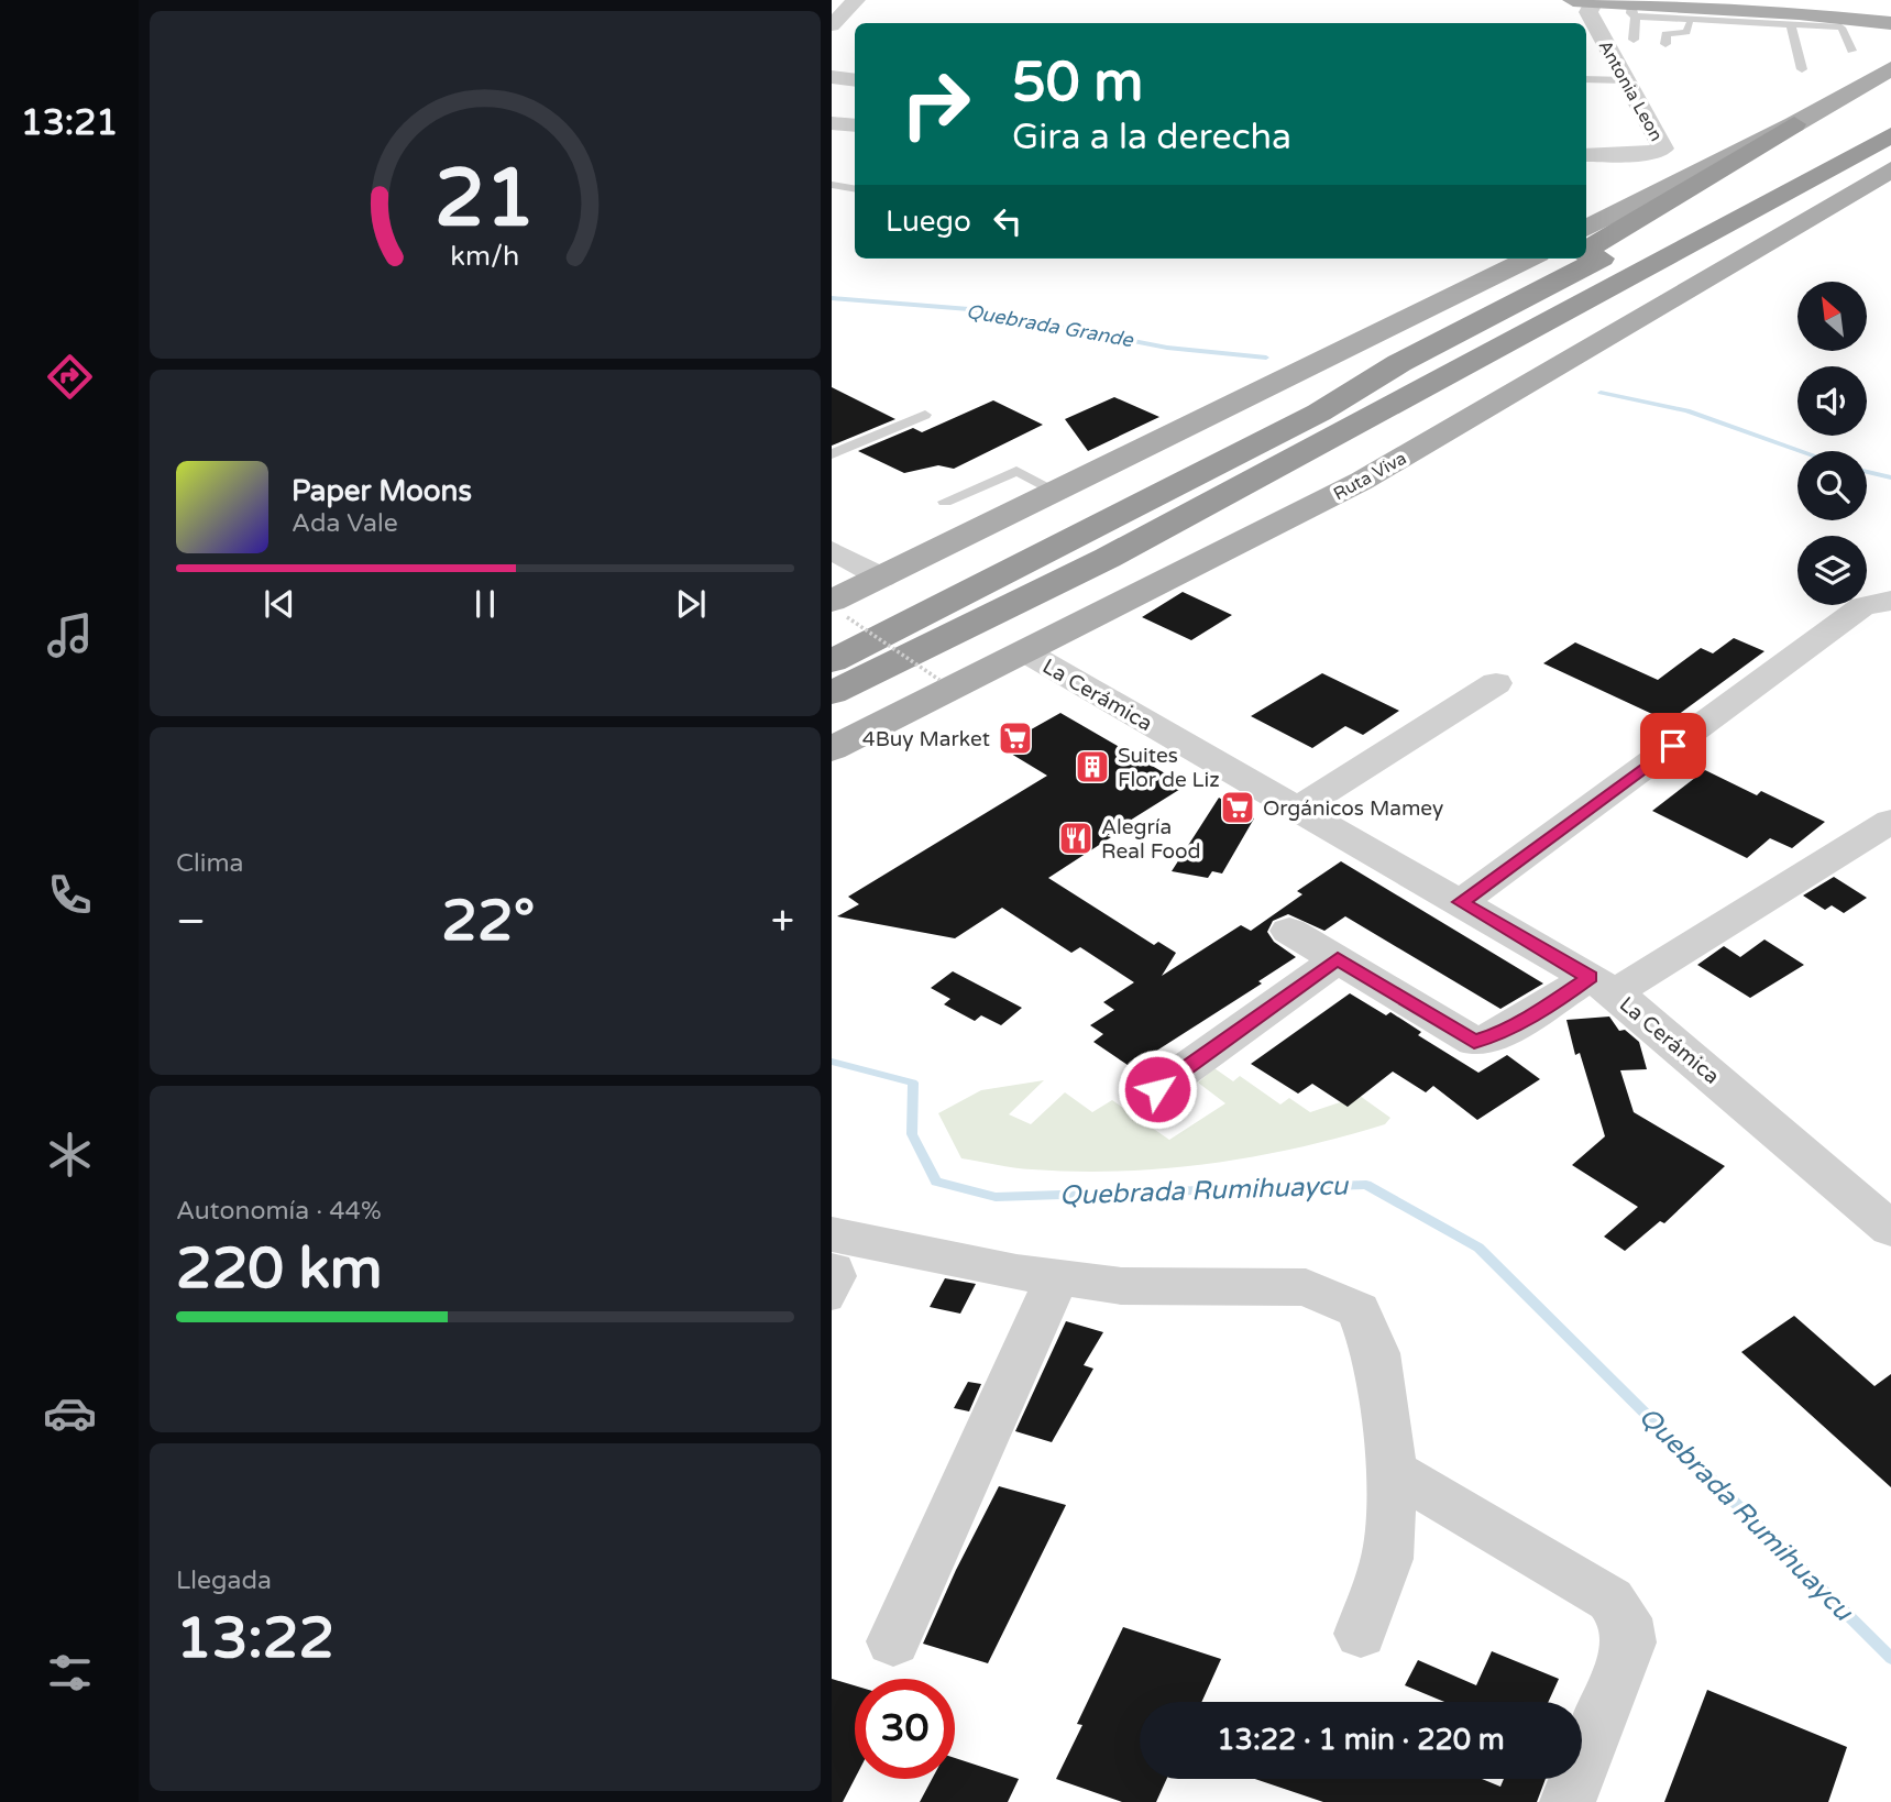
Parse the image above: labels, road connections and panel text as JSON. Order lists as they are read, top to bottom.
{
  "streets": {
    "main road": ["Ruta Viva"],
    "street": ["Antonia Leon", "La Cerámica"]
  },
  "crossings": [
    ["Ruta Viva", "La Cerámica"]
  ],
  "water": ["Quebrada Grande", "Quebrada Rumihuaycu"],
  "places": {
    "supermarket": ["4Buy Market", "Orgánicos Mamey"],
    "building": ["Suites Flor de Liz"],
    "restaurant": ["Alegría Real Food"]
  },
  "north": "top left",
  "page": {
    "tabs": "13:21",
    "turn": ["50 m", "Gira a la derecha"],
    "then": "Luego",
    "song": ["Paper Moons", "Ada Vale"],
    "tile": [
      "Clima",
      ["Autonomía · 44%", "220 km"],
      ["Llegada", "13:22"]
    ],
    "heat": ["−", "22°", "+"],
    "limit": "30",
    "trip": "13:22 · 1 min · 220 m",
    "gauge": ["21", "km/h"]
  }
}
